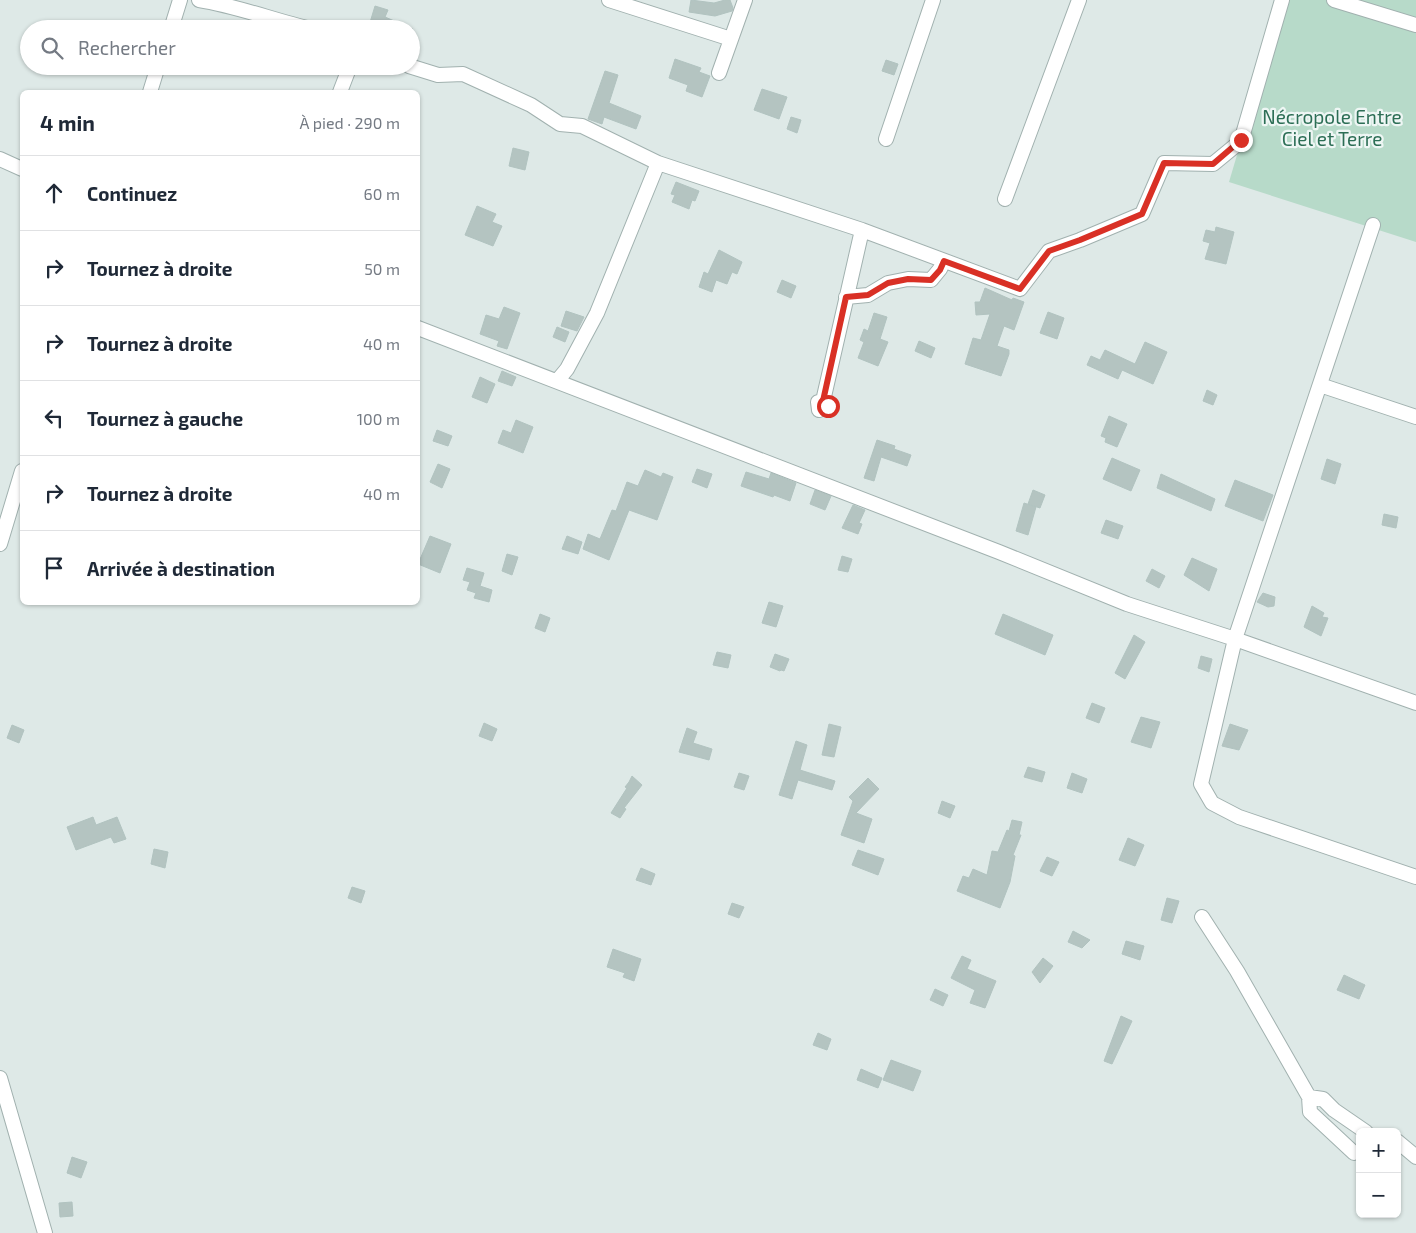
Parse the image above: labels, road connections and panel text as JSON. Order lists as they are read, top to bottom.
{
  "parks": ["Nécropole Entre Ciel et Terre"],
  "page": {
    "search": "Rechercher",
    "heading": ["4 min", "À pied · 290 m"],
    "list": [
      ["Continuez", "60 m"],
      ["Tournez à droite", "50 m"],
      ["Tournez à droite", "40 m"],
      ["Tournez à gauche", "100 m"],
      ["Tournez à droite", "40 m"],
      "Arrivée à destination"
    ],
    "map_buttons": ["+", "−"]
  }
}
